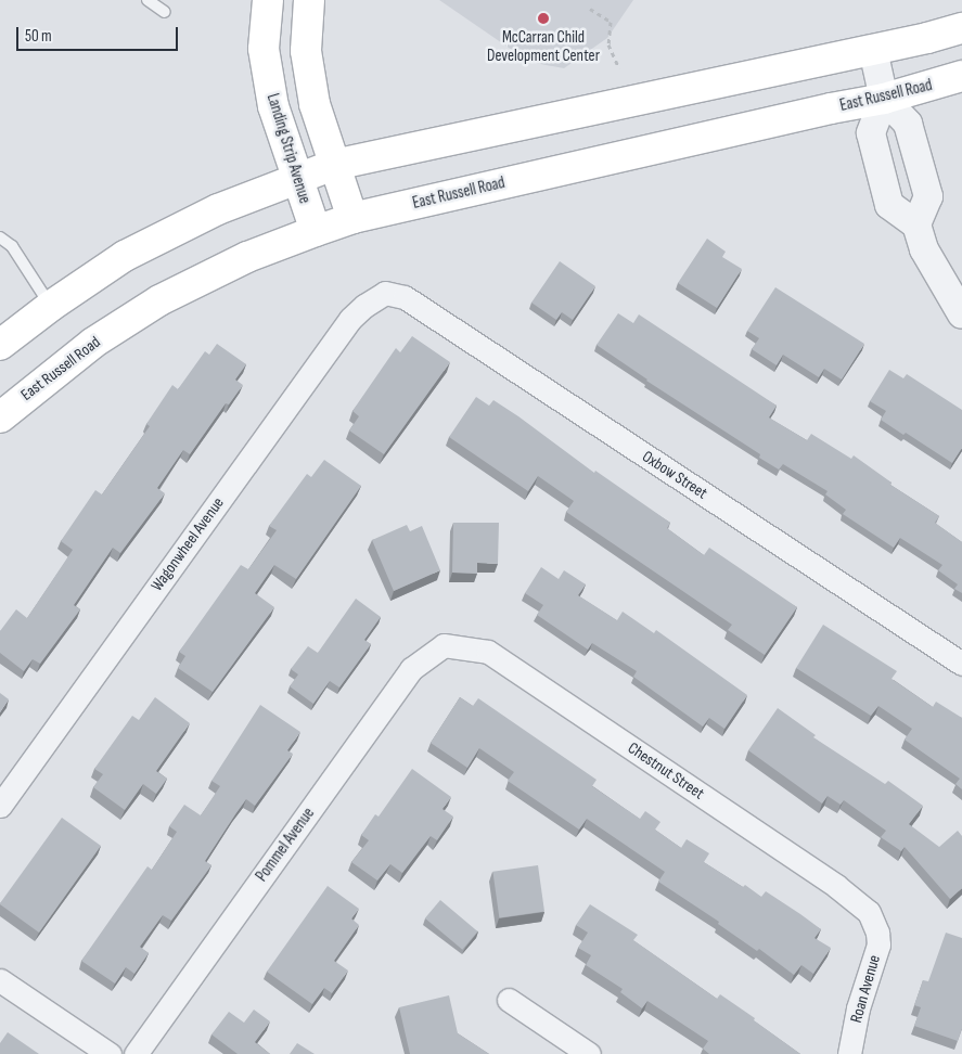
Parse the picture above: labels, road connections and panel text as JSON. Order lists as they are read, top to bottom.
{
  "streets": {
    "main road": ["East Russell Road", "Landing Strip Avenue"],
    "street": [
      "Oxbow Street",
      "Wagonwheel Avenue",
      "Chestnut Street",
      "Pommel Avenue",
      "Roan Avenue"
    ]
  },
  "crossings": [
    ["East Russell Road", "Landing Strip Avenue"],
    ["Oxbow Street", "Wagonwheel Avenue"],
    ["Chestnut Street", "Pommel Avenue"],
    ["Chestnut Street", "Roan Avenue"]
  ],
  "places": ["McCarran Child Development Center"],
  "scale_bar": "50 m"
}
